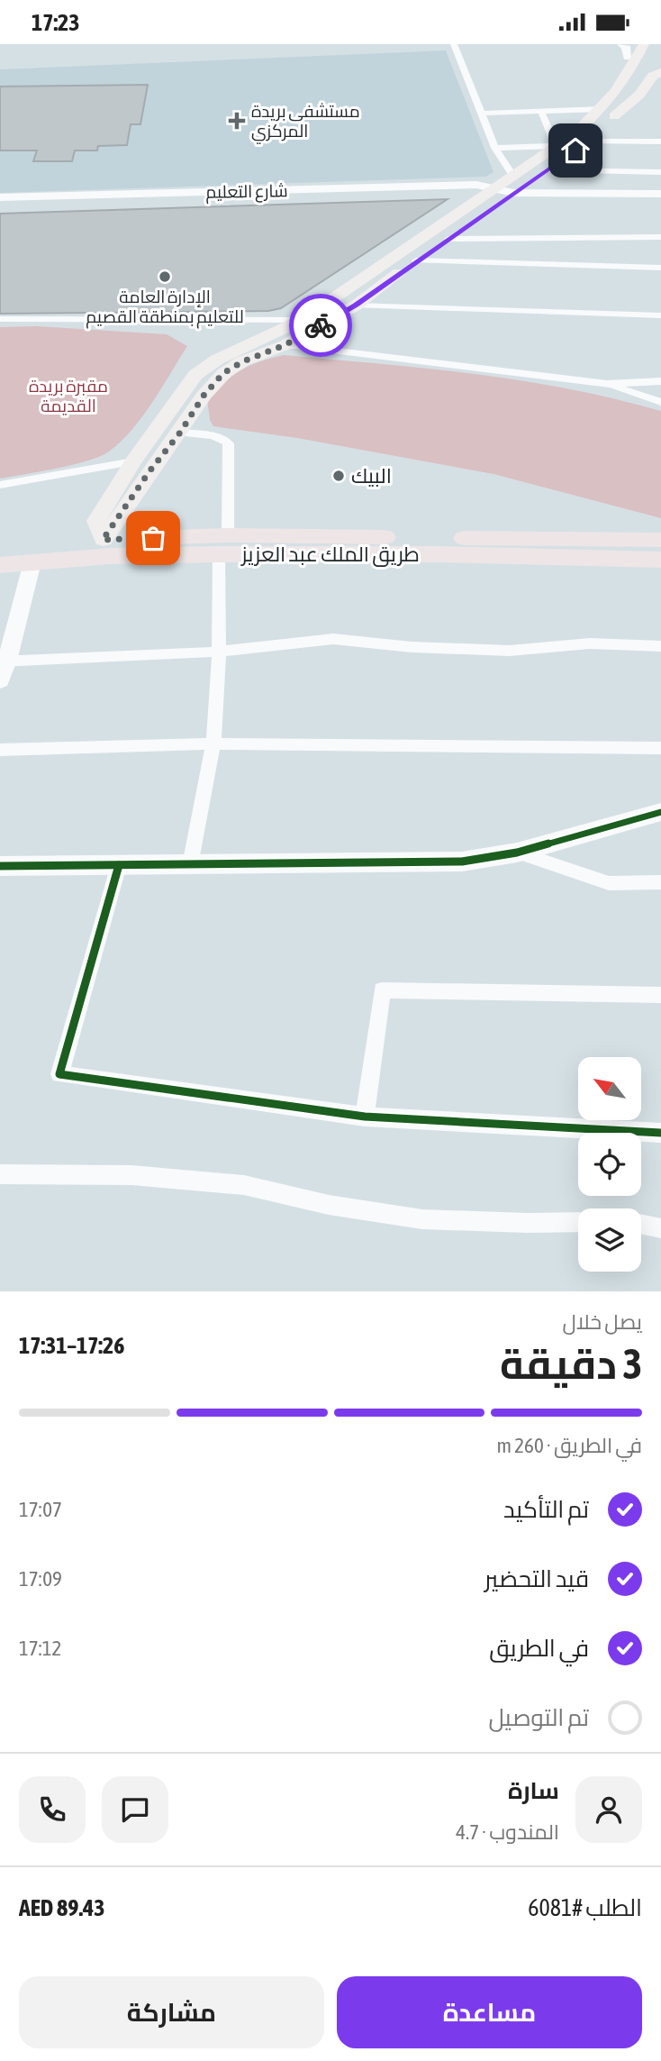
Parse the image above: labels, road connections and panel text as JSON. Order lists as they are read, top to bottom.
{
  "streets": {
    "highway": ["طريق الملك عبد العزيز"],
    "street": ["شارع التعليم"]
  },
  "parks": ["مقبرة بريدة القديمة"],
  "places": {
    "health": ["مستشفى بريدة المركزي"],
    "other": ["الإدارة العامة للتعليم بمنطقة القصيم", "البيك"]
  },
  "north": "top left",
  "page": {
    "status": "17:23",
    "heading": ["3 دقيقة", "يصل خلال", "17:26–17:31"],
    "panel": [
      "سارة",
      "المندوب · 4.7",
      "الطلب #6081",
      "AED 89.43"
    ],
    "bar": "في الطريق · 260 m",
    "list": [
      ["تم التأكيد", "17:07"],
      ["قيد التحضير", "17:09"],
      ["في الطريق", "17:12"],
      "تم التوصيل"
    ],
    "buttons": ["مساعدة", "مشاركة"]
  }
}
